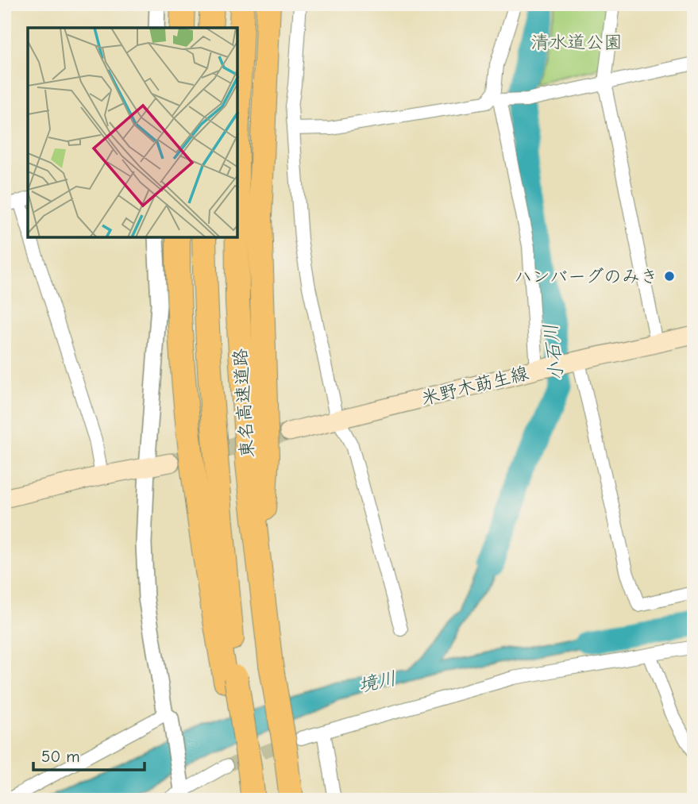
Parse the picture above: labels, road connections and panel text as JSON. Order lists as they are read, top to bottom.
{
  "streets": {
    "highway": ["東名高速道路"],
    "main road": ["米野木莇生線"]
  },
  "water": ["小石川", "境川"],
  "parks": ["清水道公園"],
  "places": ["ハンバーグのみき"],
  "scale_bar": "50 m"
}
